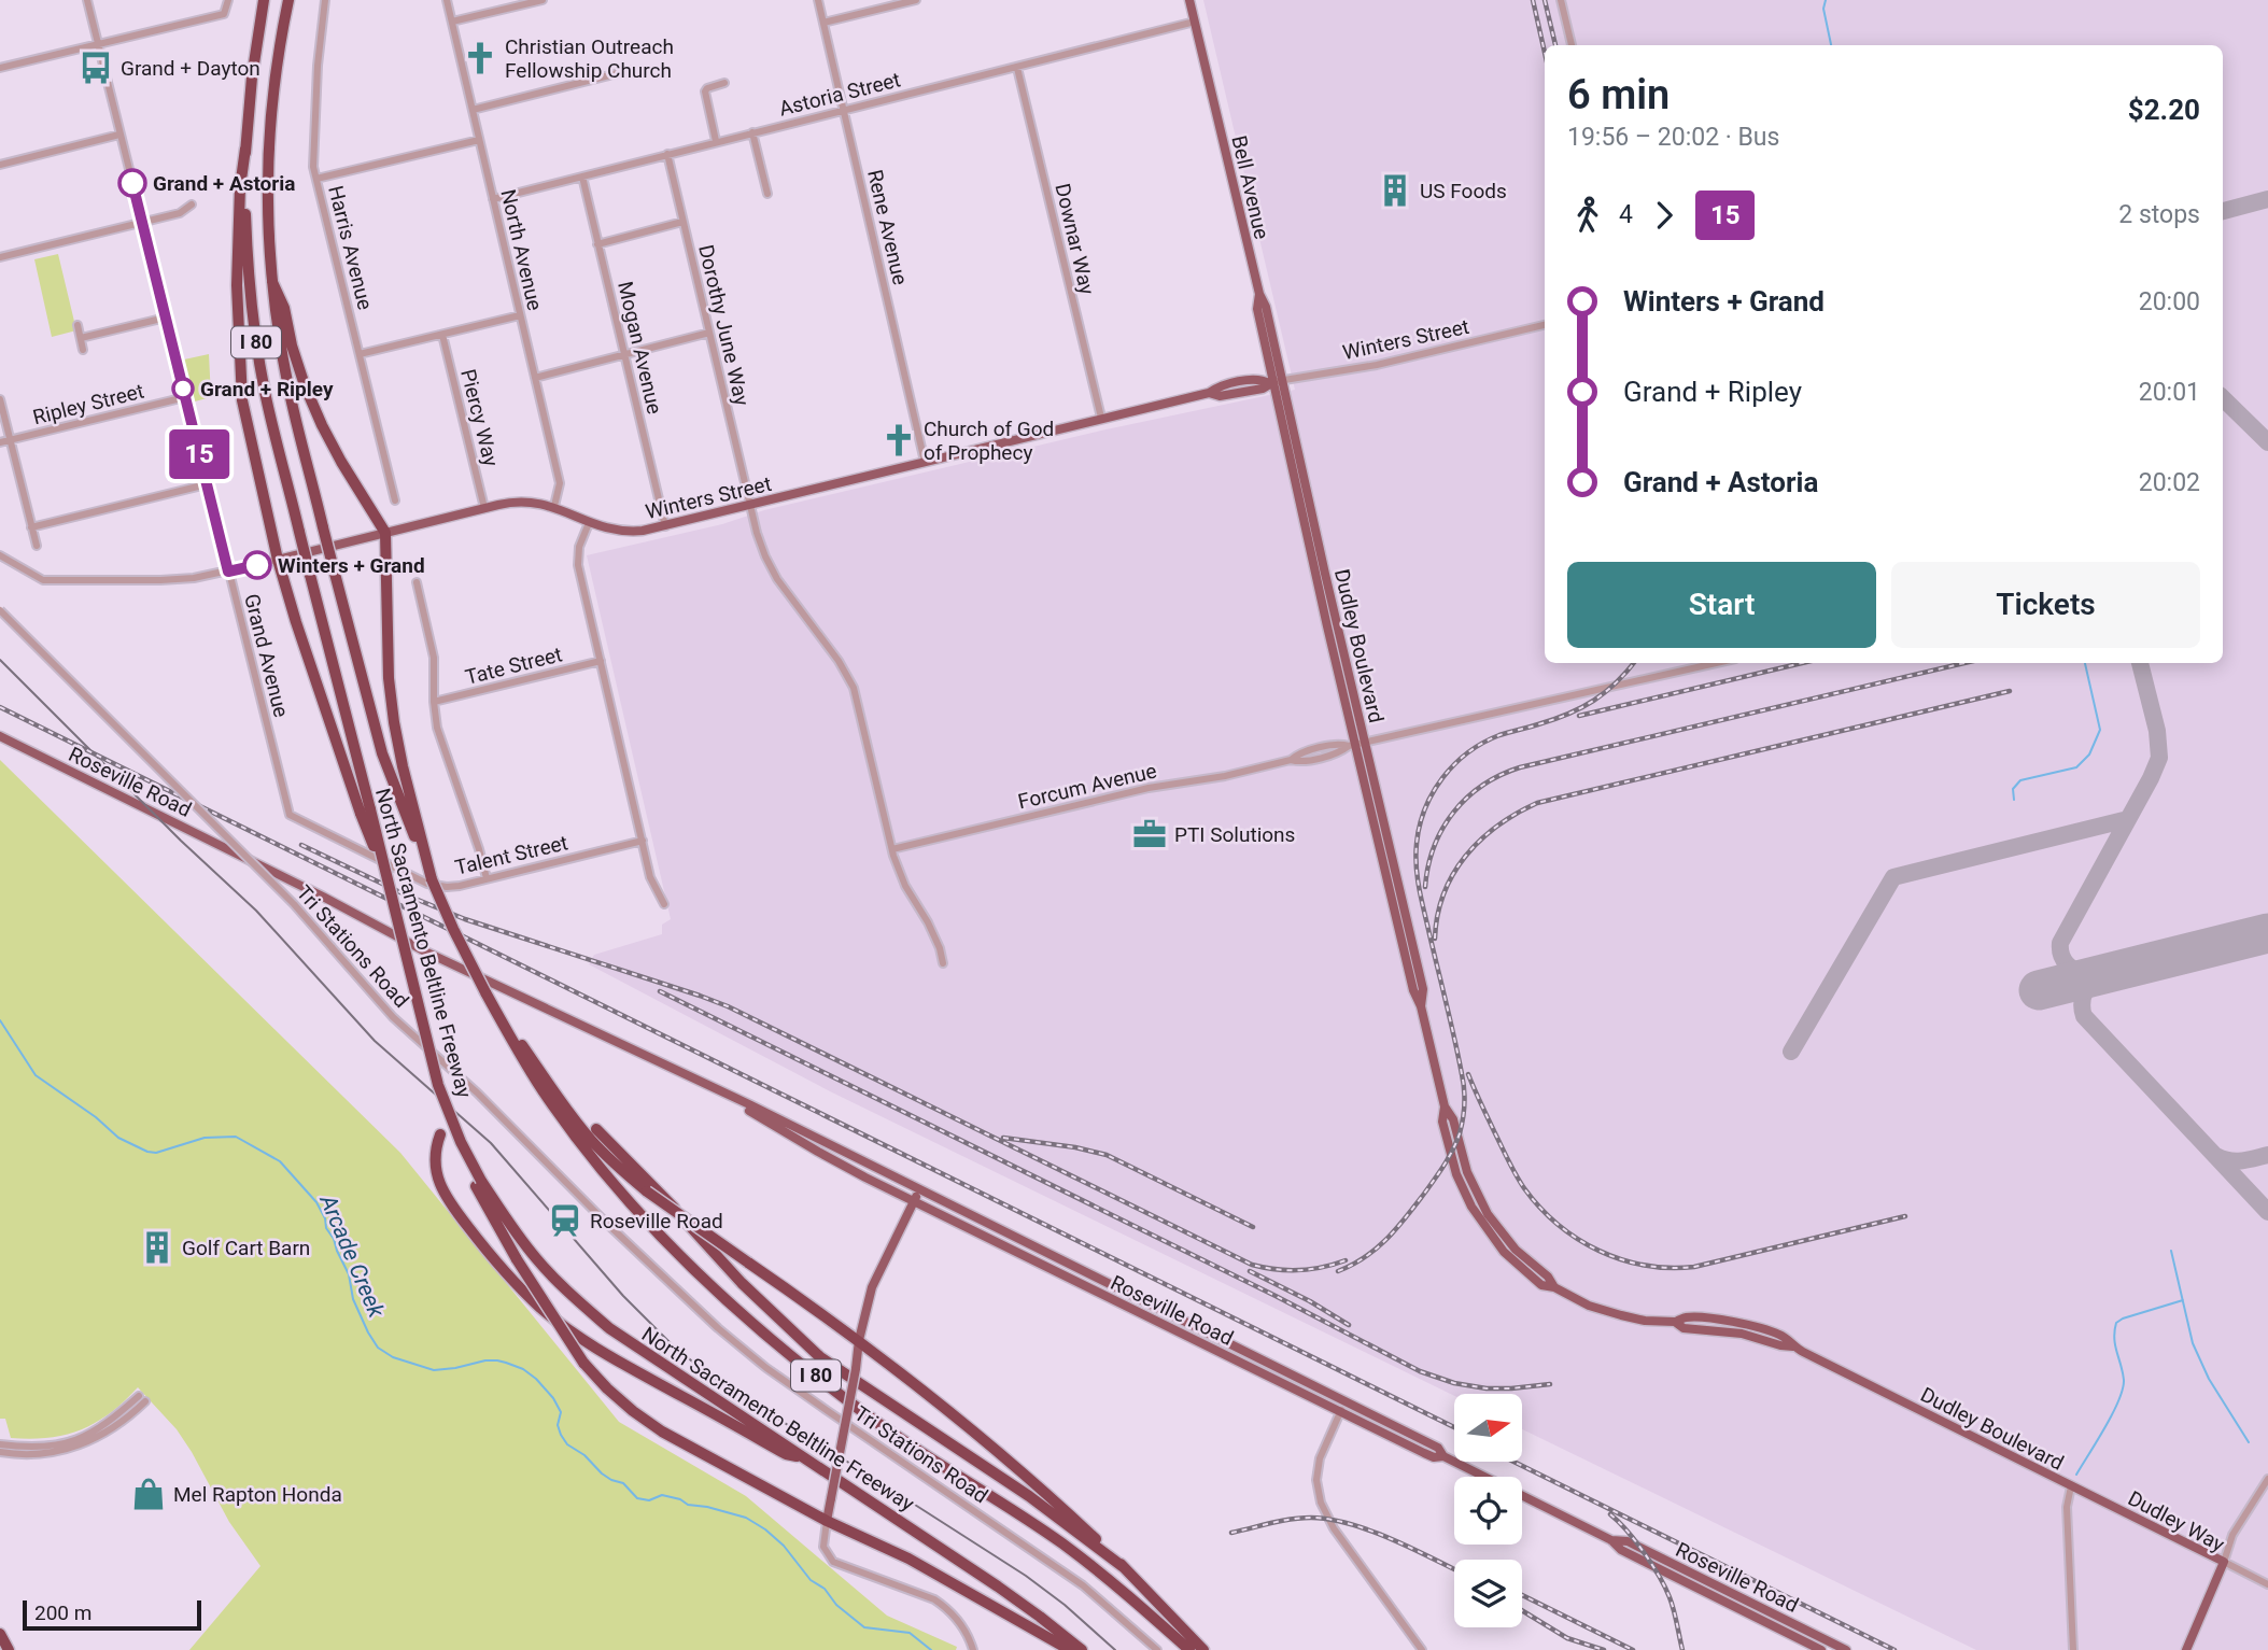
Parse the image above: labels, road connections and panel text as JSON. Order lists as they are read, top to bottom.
{
  "streets": {
    "highway": ["I 80", "North Sacramento Beltline Freeway"],
    "main road": [
      "Bell Avenue",
      "Winters Street",
      "Dudley Boulevard",
      "Roseville Road",
      "Dudley Way"
    ],
    "street": [
      "Astoria Street",
      "Rene Avenue",
      "Downar Way",
      "Harris Avenue",
      "North Avenue",
      "Dorothy June Way",
      "Mogan Avenue",
      "Ripley Street",
      "Piercy Way",
      "Grand Avenue",
      "Tate Street",
      "Forcum Avenue",
      "Talent Street",
      "Tri Stations Road"
    ]
  },
  "crossings": [
    ["Astoria Street", "Bell Avenue"],
    ["Astoria Street", "Rene Avenue"],
    ["Astoria Street", "Downar Way"],
    ["Astoria Street", "North Avenue"],
    ["Astoria Street", "Dorothy June Way"],
    ["Astoria Street", "Mogan Avenue"],
    ["Bell Avenue", "Winters Street"],
    ["Bell Avenue", "Dudley Boulevard"],
    ["Rene Avenue", "Winters Street"],
    ["Downar Way", "Winters Street"],
    ["North Avenue", "Winters Street"],
    ["Dorothy June Way", "Winters Street"],
    ["Dorothy June Way", "Forcum Avenue"],
    ["Winters Street", "Mogan Avenue"],
    ["Winters Street", "Piercy Way"],
    ["Winters Street", "Dudley Boulevard"],
    ["Winters Street", "Grand Avenue"],
    ["Ripley Street", "Grand Avenue"],
    ["Dudley Boulevard", "Forcum Avenue"],
    ["Dudley Boulevard", "Dudley Way"],
    ["Grand Avenue", "Talent Street"]
  ],
  "water": ["Arcade Creek"],
  "places": {
    "church": ["Christian Outreach Fellowship Church", "Church of God of Prophecy"],
    "bus stop": ["Grand + Dayton"],
    "other": ["Grand + Astoria", "Grand + Ripley", "Winters + Grand"],
    "building": ["US Foods", "Golf Cart Barn"],
    "office": ["PTI Solutions"],
    "station": ["Roseville Road"],
    "shop": ["Mel Rapton Honda"]
  },
  "lines": ["bus line 15"],
  "scale_bar": "200 m",
  "north": "right",
  "page": {
    "on_map": "15",
    "heading": ["6 min", "19:56 – 20:02 · Bus", "$2.20"],
    "legs": ["4", "15", "2 stops"],
    "list": [
      {
        "name": "Winters + Grand",
        "value": "20:00"
      },
      {
        "name": "Grand + Ripley",
        "value": "20:01"
      },
      {
        "name": "Grand + Astoria",
        "value": "20:02"
      }
    ],
    "buttons": ["Start", "Tickets"],
    "scale": "200 m"
  }
}
